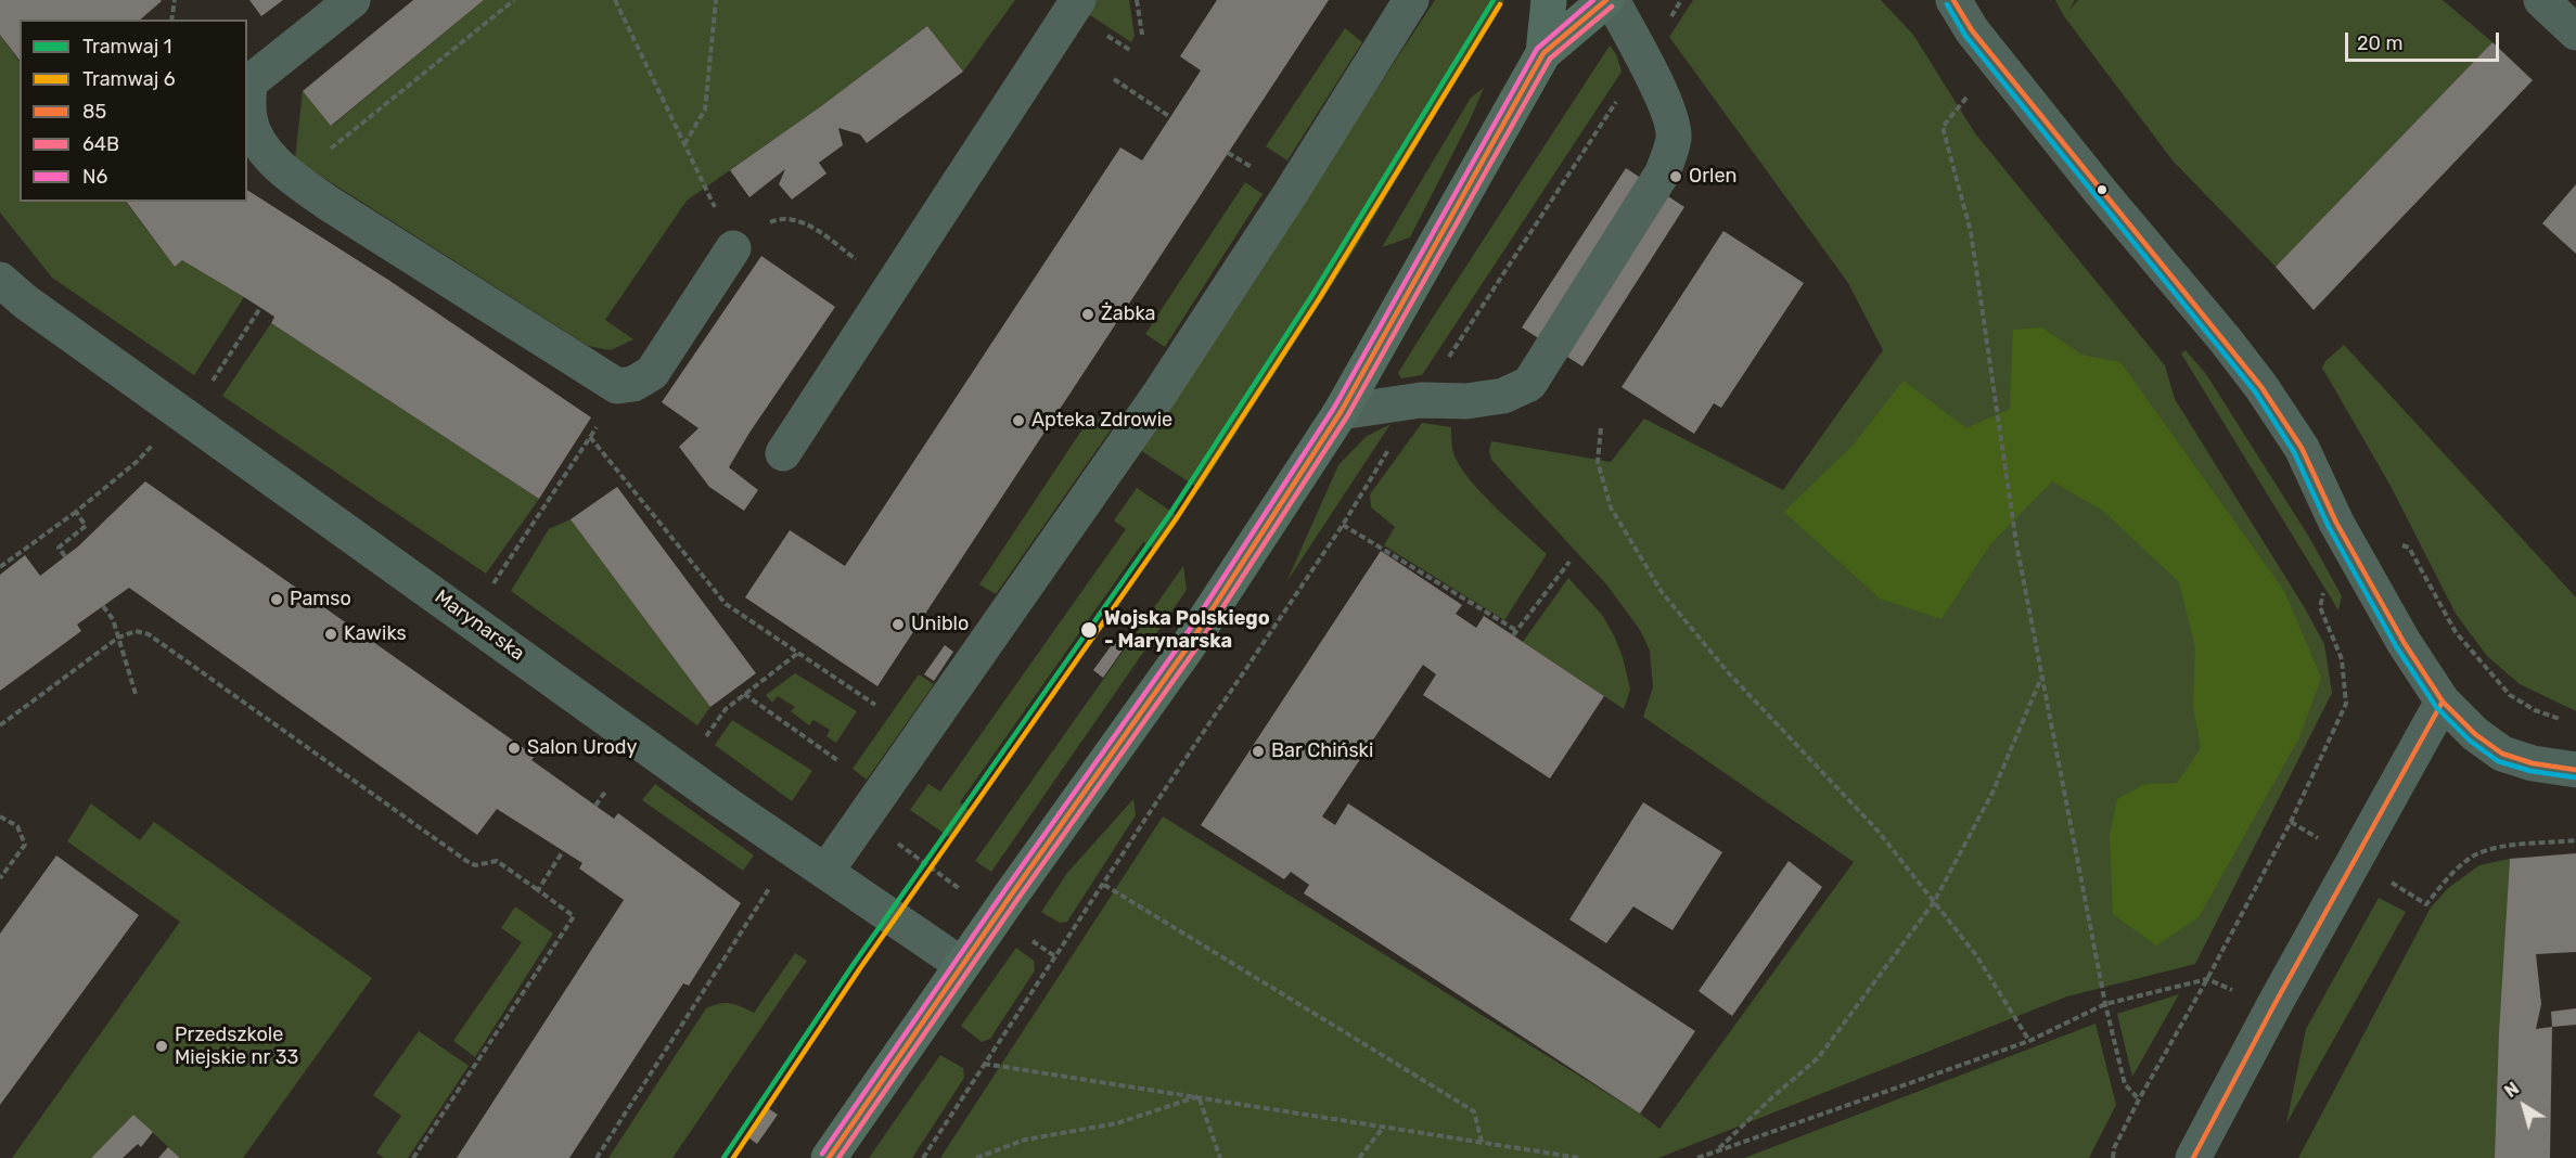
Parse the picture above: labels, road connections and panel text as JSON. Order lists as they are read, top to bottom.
{
  "streets": {
    "street": ["Marynarska"]
  },
  "places": [
    "Orlen",
    "Żabka",
    "Apteka Zdrowie",
    "Pamso",
    "Uniblo",
    "Wojska Polskiego - Marynarska",
    "Kawiks",
    "Salon Urody",
    "Bar Chiński",
    "Przedszkole Miejskie nr 33"
  ],
  "lines": [
    "tram line 1",
    "transit line 85",
    "transit line N6",
    "tram line 6",
    "transit line 64B"
  ],
  "legend": [
    "Tramwaj 1",
    "Tramwaj 6",
    "85",
    "64B",
    "N6"
  ],
  "scale_bar": "20 m",
  "north": "top left"
}
